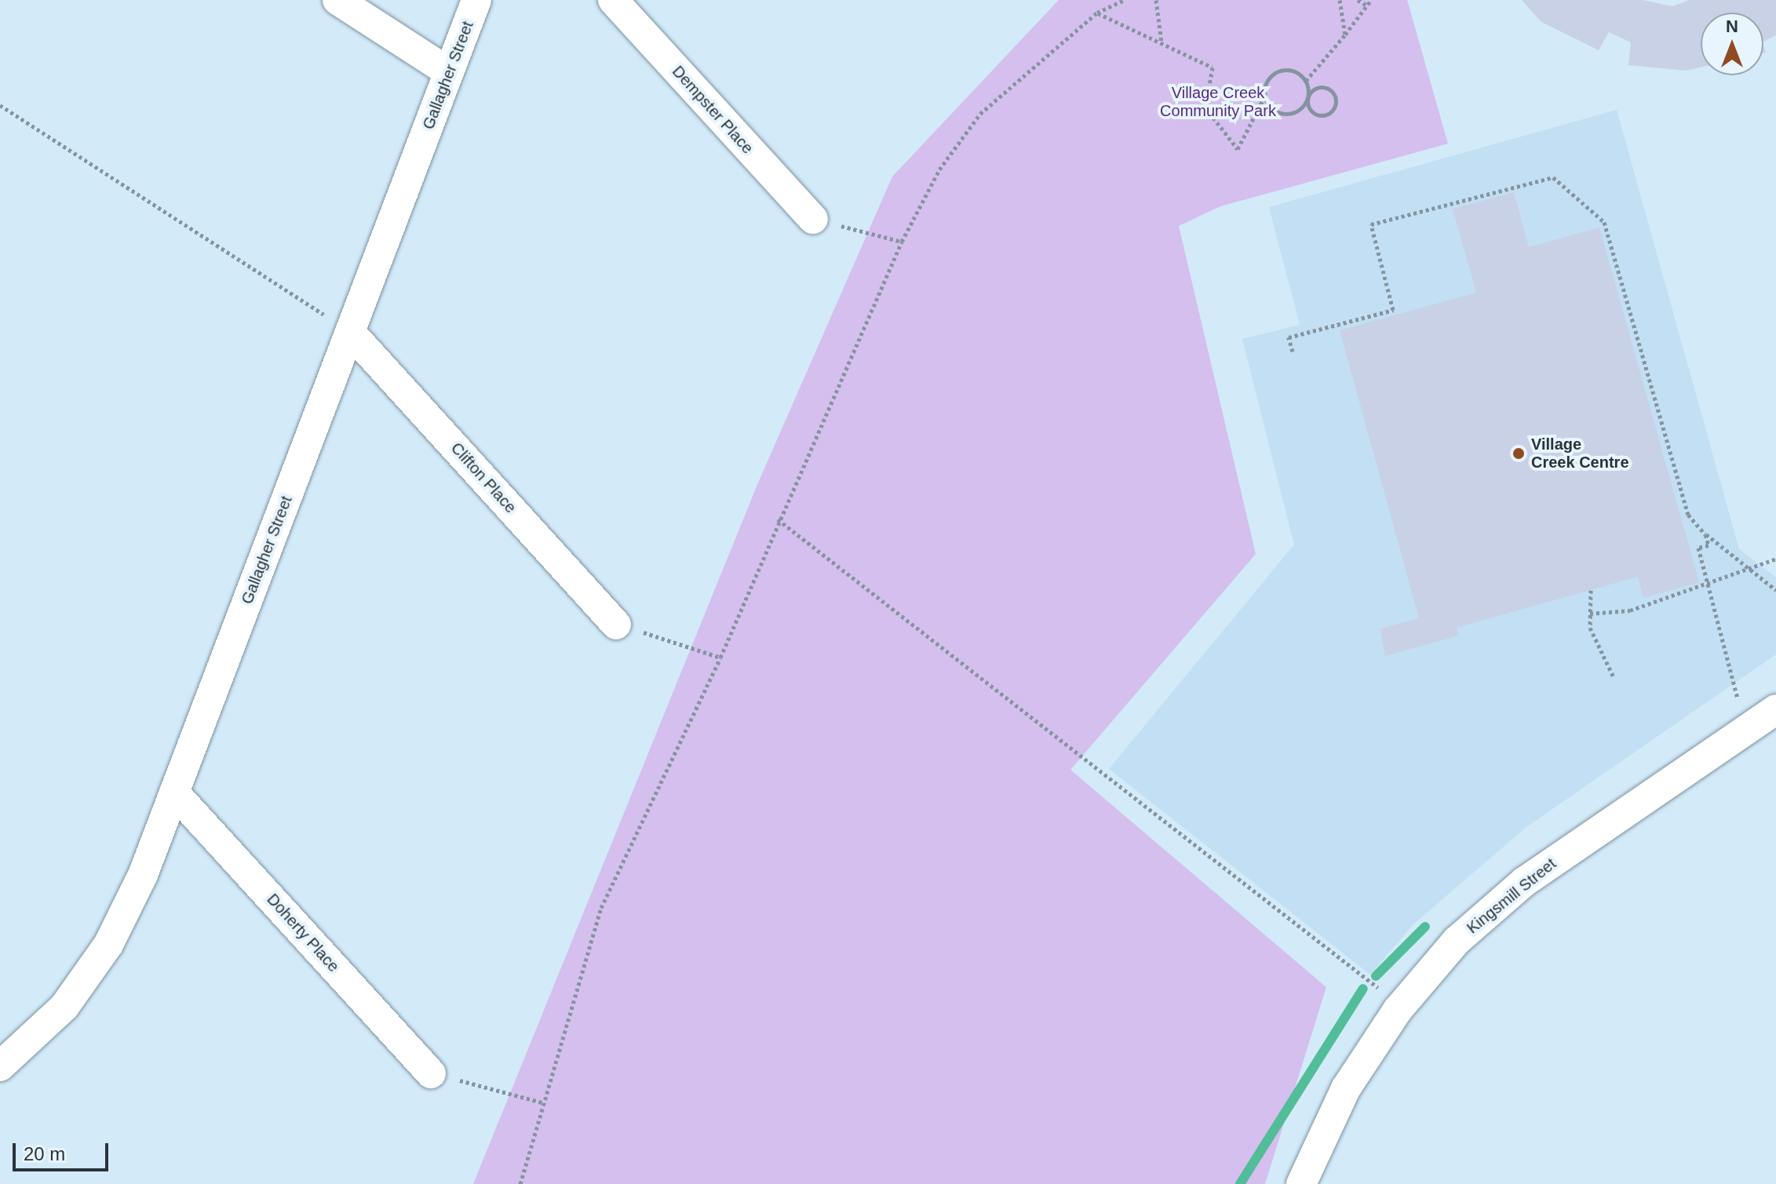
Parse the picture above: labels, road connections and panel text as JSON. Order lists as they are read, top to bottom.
{
  "streets": {
    "street": [
      "Gallagher Street",
      "Dempster Place",
      "Clifton Place",
      "Kingsmill Street",
      "Doherty Place"
    ]
  },
  "crossings": [
    ["Gallagher Street", "Clifton Place"],
    ["Gallagher Street", "Doherty Place"]
  ],
  "parks": ["Village Creek Community Park"],
  "places": ["Village Creek Centre"],
  "scale_bar": "20 m",
  "north": "top"
}
